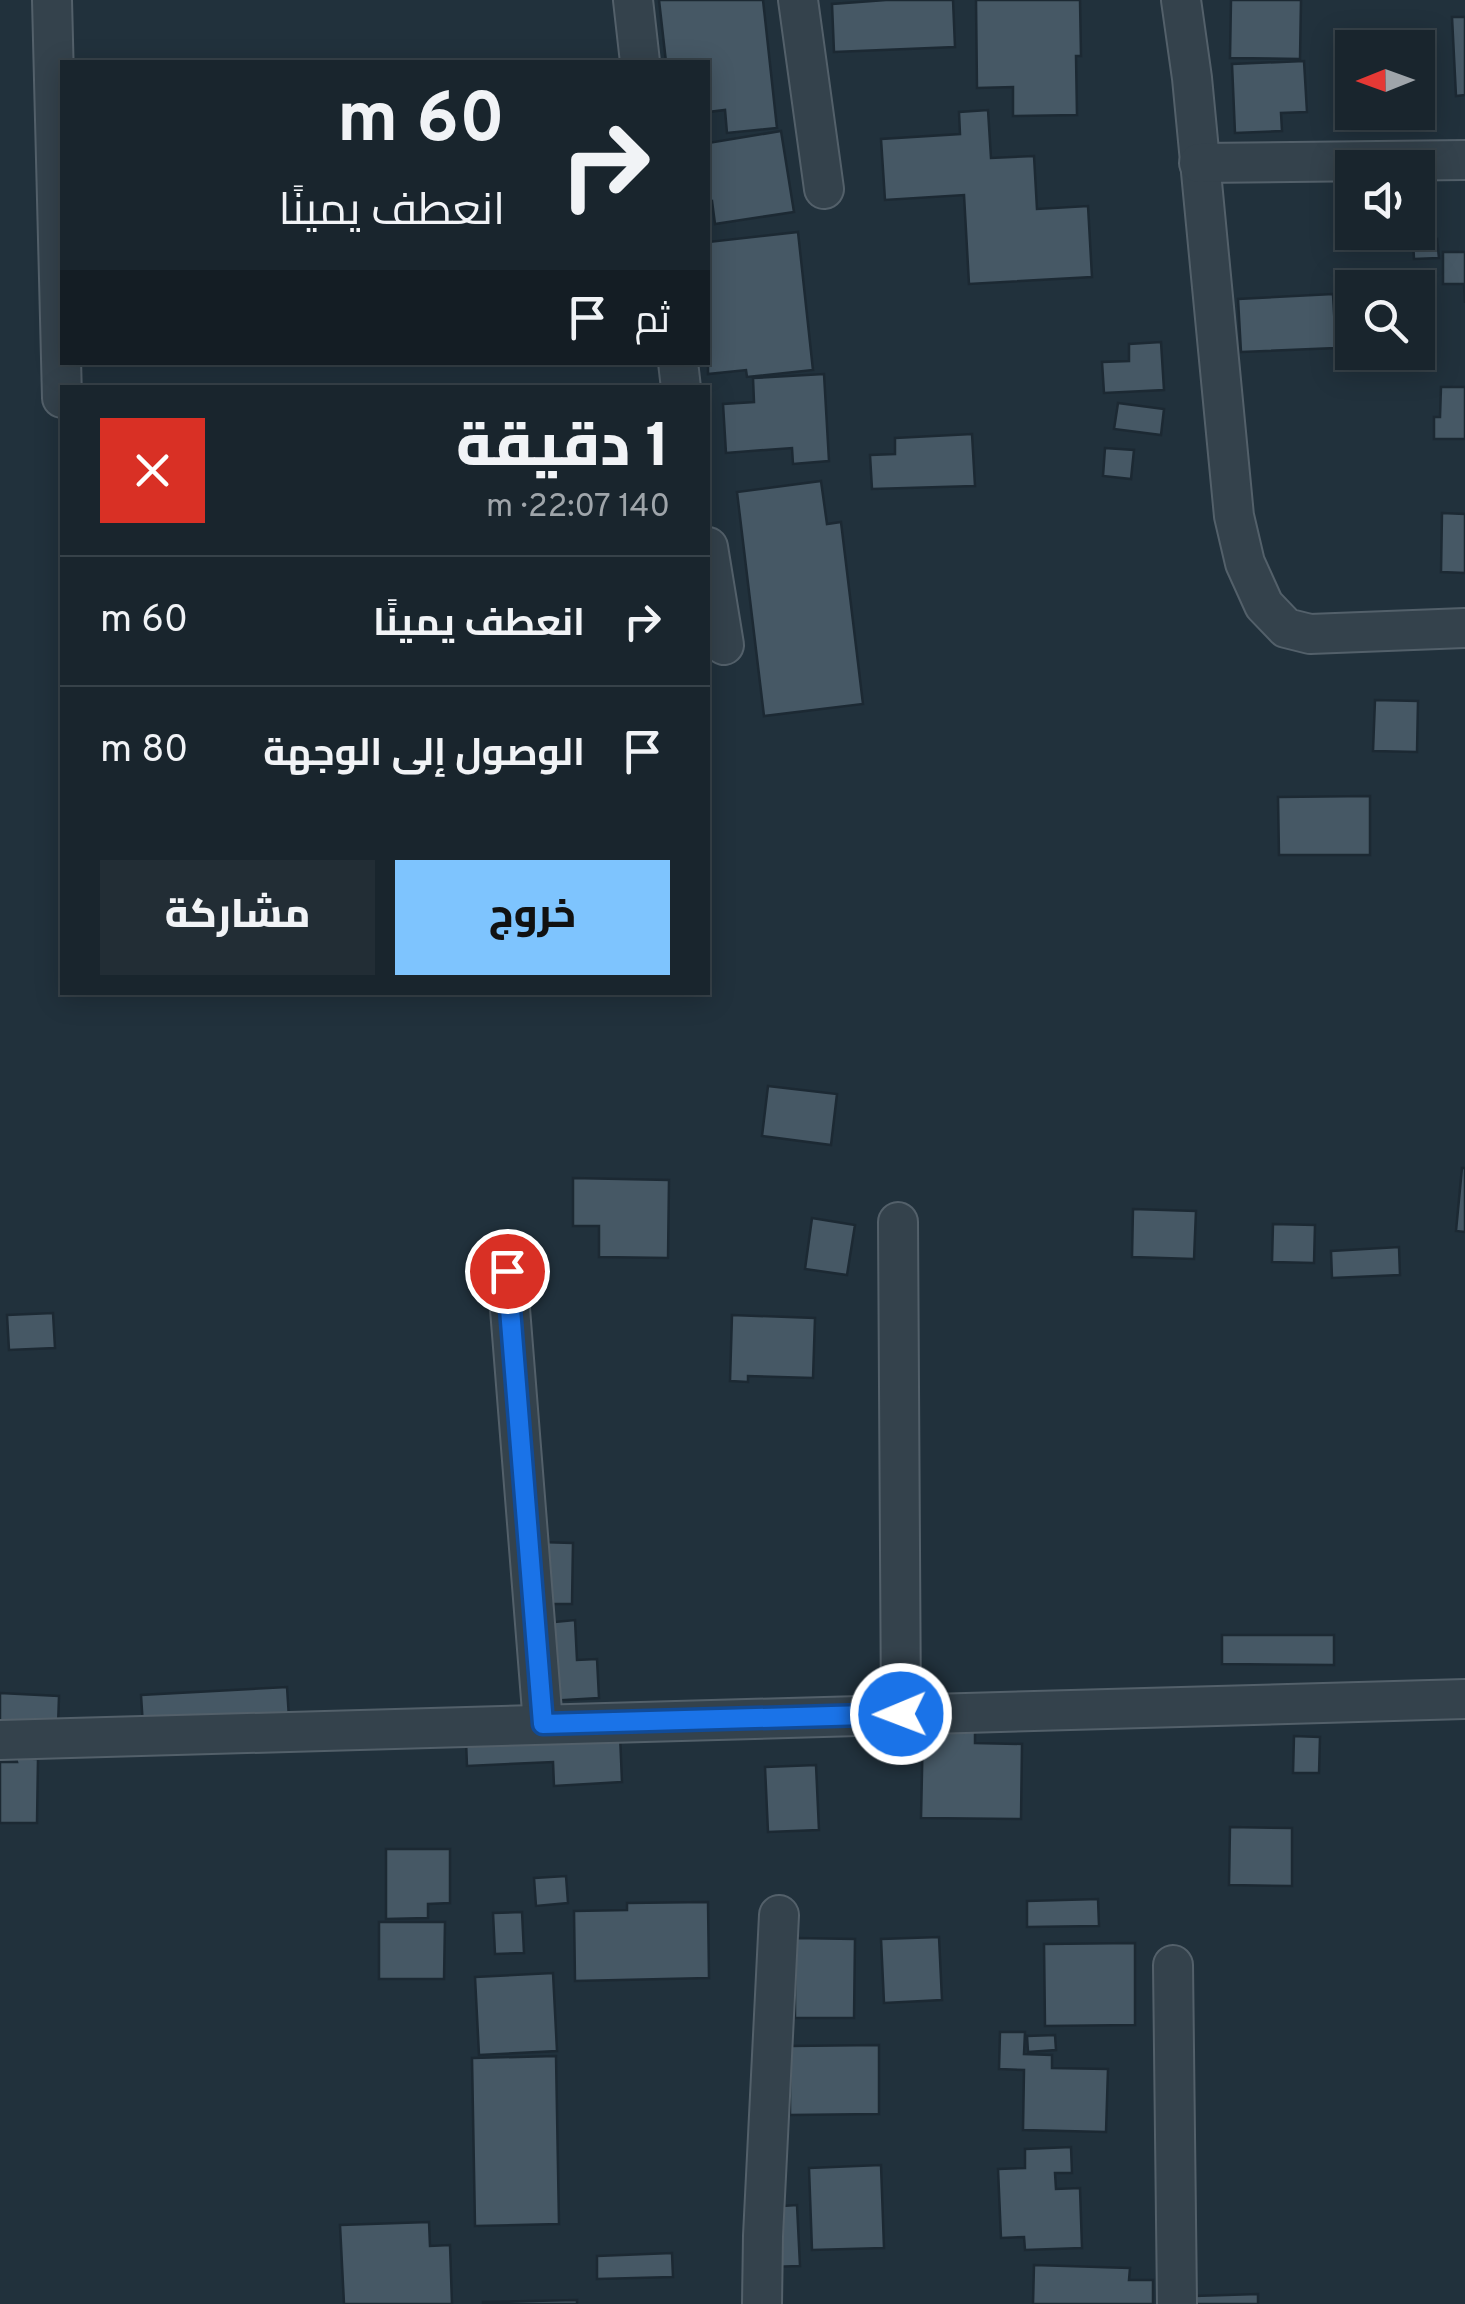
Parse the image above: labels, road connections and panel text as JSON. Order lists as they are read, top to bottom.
{
  "north": "left",
  "page": {
    "turn": ["60 m", "انعطف يمينًا"],
    "then": "ثم",
    "heading": ["1 دقيقة", "140 m · 22:07"],
    "list": [
      {
        "name": "انعطف يمينًا",
        "value": "60 m"
      },
      {
        "name": "الوصول إلى الوجهة",
        "value": "80 m"
      }
    ],
    "buttons": ["خروج", "مشاركة"]
  }
}
